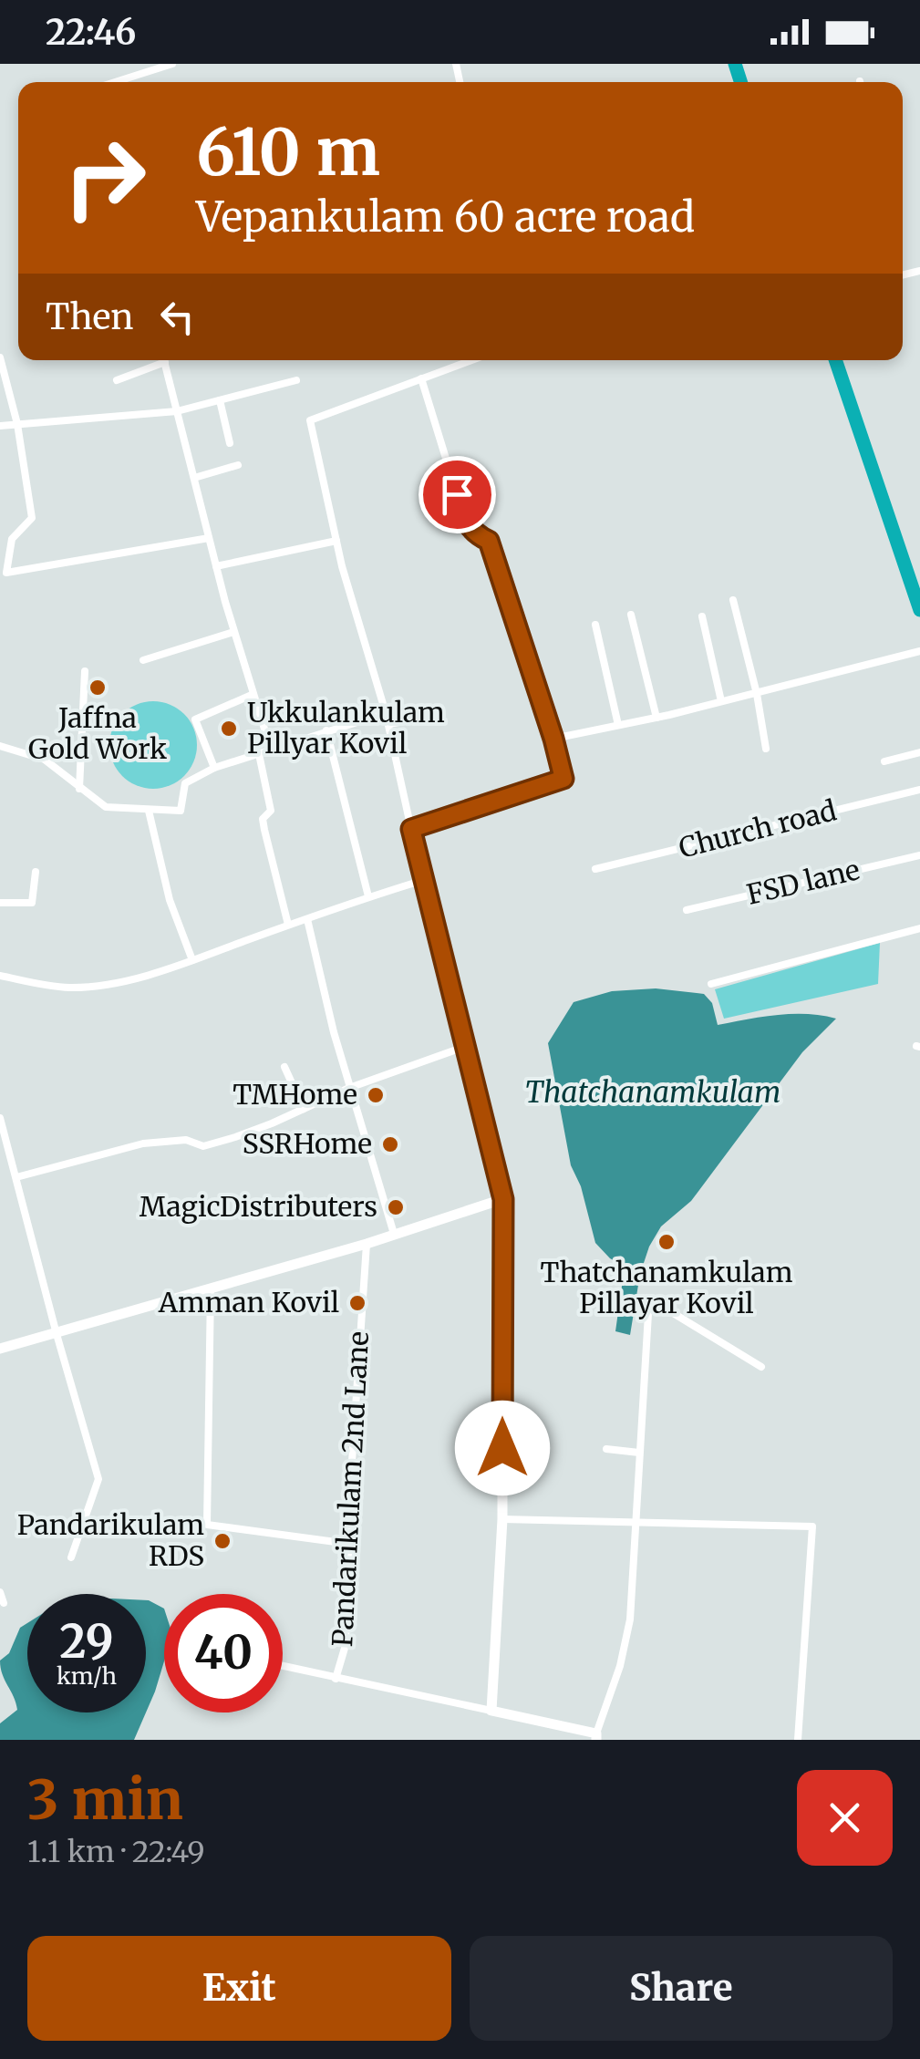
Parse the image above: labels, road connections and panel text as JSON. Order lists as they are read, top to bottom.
{
  "streets": {
    "street": ["Church road", "FSD lane", "Pandarikulam 2nd Lane"]
  },
  "water": ["Thatchanamkulam"],
  "places": [
    "Jaffna Gold Work",
    "Ukkulankulam Pillyar Kovil",
    "TMHome",
    "SSRHome",
    "MagicDistributers",
    "Thatchanamkulam Pillayar Kovil",
    "Amman Kovil",
    "Pandarikulam RDS"
  ],
  "page": {
    "status": "22:46",
    "turn": ["610 m", "Vepankulam 60 acre road"],
    "then": "Then",
    "speed": "29 km/h",
    "limit": "40",
    "heading": ["3 min", "1.1 km · 22:49"],
    "buttons": ["Exit", "Share"]
  }
}
